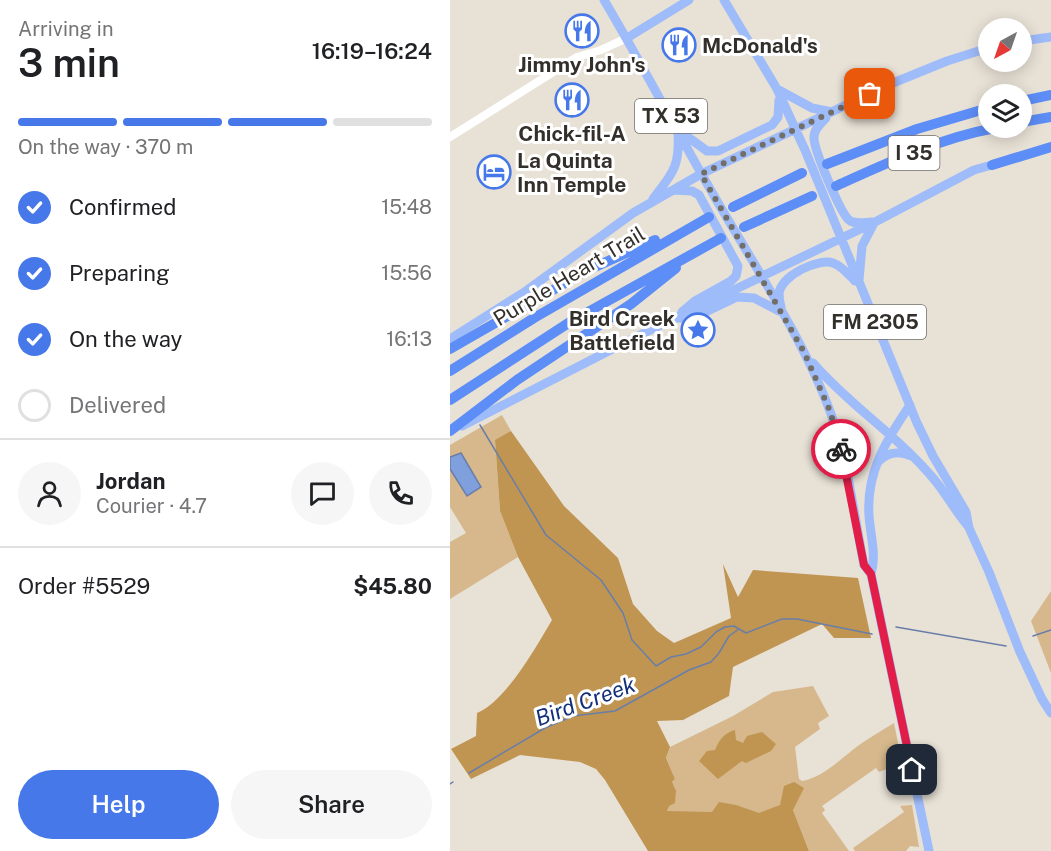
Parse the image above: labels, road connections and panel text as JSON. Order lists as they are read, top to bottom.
{
  "streets": {
    "highway": ["I 35", "Purple Heart Trail"],
    "main road": ["TX 53", "FM 2305"]
  },
  "crossings": [
    ["TX 53", "FM 2305"]
  ],
  "water": ["Bird Creek"],
  "places": {
    "restaurant": ["Jimmy John's", "McDonald's", "Chick-fil-A"],
    "hotel": ["La Quinta Inn Temple"],
    "place": ["Bird Creek Battlefield"]
  },
  "north": "bottom left",
  "page": {
    "heading": ["3 min", "Arriving in", "16:19–16:24"],
    "panel": [
      "Jordan",
      "Courier · 4.7",
      "Order #5529",
      "$45.80"
    ],
    "bar": "On the way · 370 m",
    "list": [
      ["Confirmed", "15:48"],
      ["Preparing", "15:56"],
      ["On the way", "16:13"],
      "Delivered"
    ],
    "buttons": ["Help", "Share"]
  }
}
